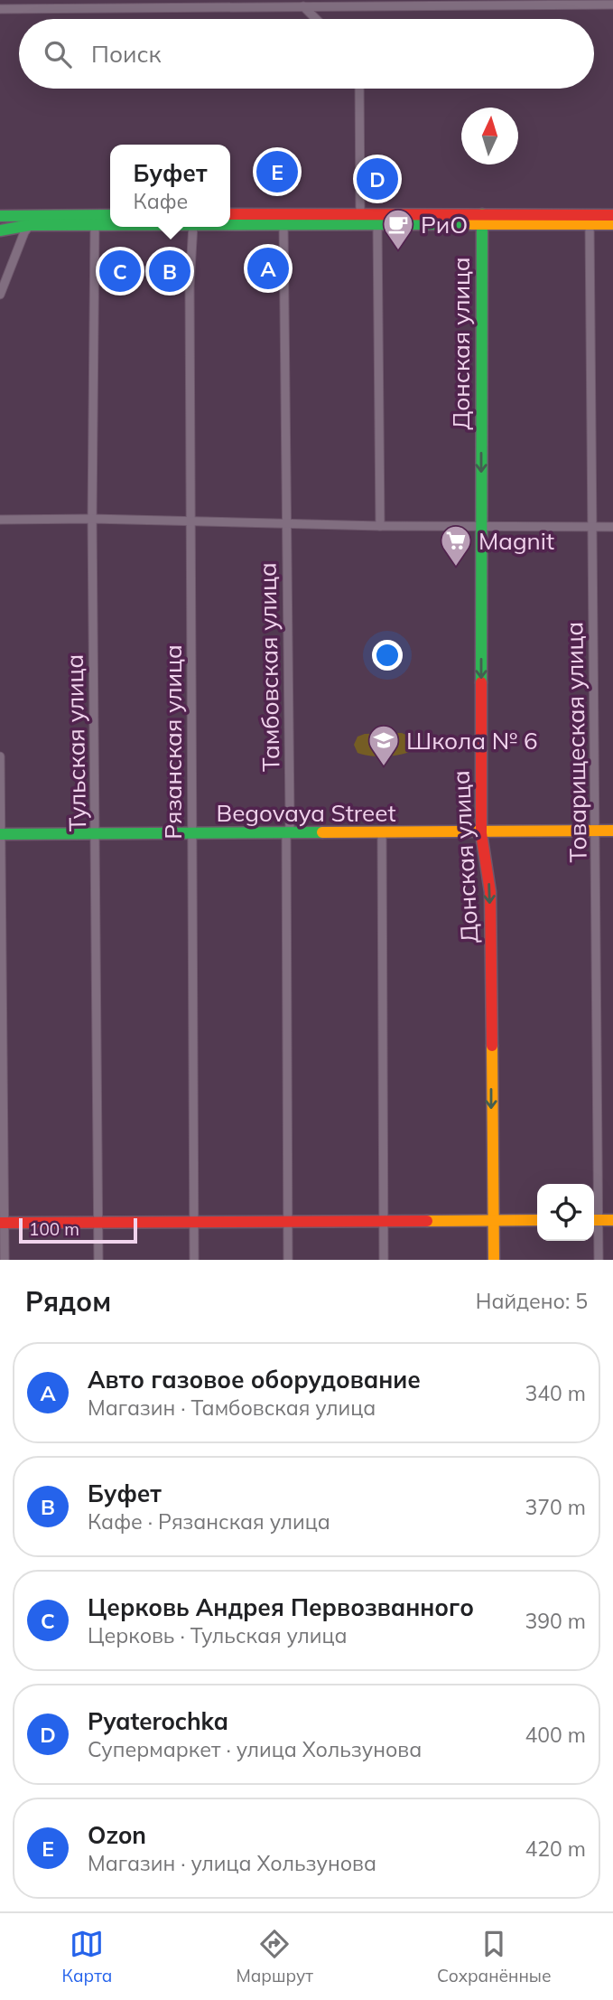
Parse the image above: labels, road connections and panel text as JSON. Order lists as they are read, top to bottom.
{
  "streets": {
    "main road": ["Донская улица", "Begovaya Street"],
    "street": [
      "Тамбовская улица",
      "Рязанская улица",
      "Товарищеская улица",
      "Тульская улица"
    ]
  },
  "crossings": [
    ["Донская улица", "Begovaya Street"],
    ["Тамбовская улица", "Begovaya Street"],
    ["Рязанская улица", "Begovaya Street"],
    ["Товарищеская улица", "Begovaya Street"],
    ["Тульская улица", "Begovaya Street"]
  ],
  "one_way": ["Донская улица"],
  "places": {
    "cafe": ["РиО"],
    "supermarket": ["Magnit"],
    "school or university": ["Школа № 6"]
  },
  "scale_bar": "100 m",
  "north": "top",
  "page": {
    "search": "Поиск",
    "popup": ["Буфет", "Кафе"],
    "pins": [
      "E",
      "D",
      "A",
      "B",
      "C"
    ],
    "scale": "100 m",
    "heading": ["Рядом", "Найдено: 5"],
    "list": [
      {
        "mark": "A",
        "name": "Авто газовое оборудование",
        "note": "Магазин · Тамбовская улица",
        "value": "340 m"
      },
      {
        "mark": "B",
        "name": "Буфет",
        "note": "Кафе · Рязанская улица",
        "value": "370 m"
      },
      {
        "mark": "C",
        "name": "Церковь Андрея Первозванного",
        "note": "Церковь · Тульская улица",
        "value": "390 m"
      },
      {
        "mark": "D",
        "name": "Pyaterochka",
        "note": "Супермаркет · улица Хользунова",
        "value": "400 m"
      },
      {
        "mark": "E",
        "name": "Ozon",
        "note": "Магазин · улица Хользунова",
        "value": "420 m"
      }
    ],
    "nav": ["Карта", "Маршрут", "Сохранённые"]
  }
}
